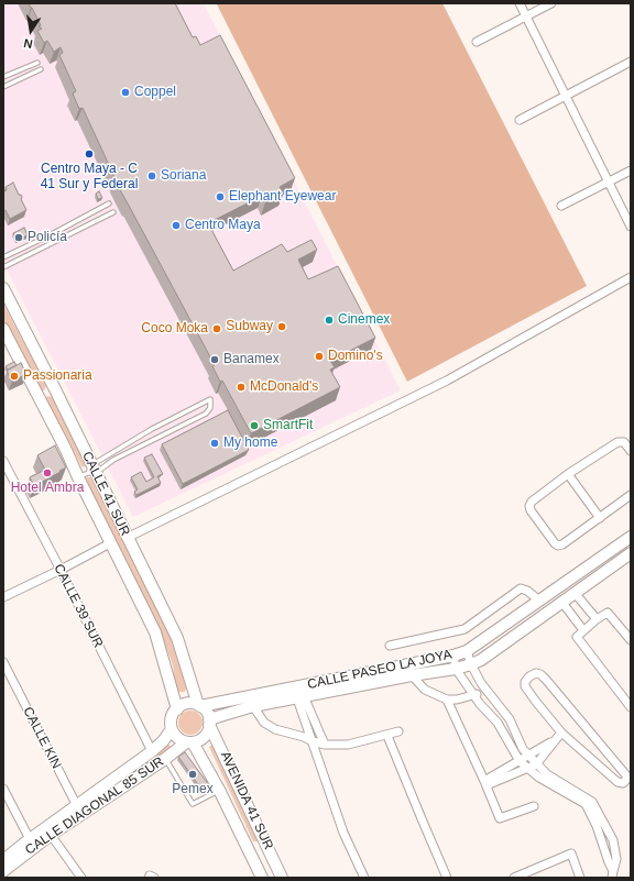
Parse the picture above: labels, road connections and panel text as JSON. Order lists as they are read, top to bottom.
{
  "streets": {
    "main road": [
      "CALLE 41 SUR",
      "CALLE PASEO LA JOYA",
      "AVENIDA 41 SUR",
      "CALLE DIAGONAL 85 SUR"
    ],
    "street": ["CALLE 39 SUR", "CALLE KIN"]
  },
  "crossings": [
    ["CALLE 41 SUR", "CALLE PASEO LA JOYA"],
    ["CALLE 41 SUR", "AVENIDA 41 SUR"],
    ["CALLE 41 SUR", "CALLE DIAGONAL 85 SUR"],
    ["CALLE 39 SUR", "CALLE DIAGONAL 85 SUR"],
    ["CALLE PASEO LA JOYA", "AVENIDA 41 SUR"],
    ["CALLE PASEO LA JOYA", "CALLE DIAGONAL 85 SUR"],
    ["CALLE KIN", "CALLE DIAGONAL 85 SUR"],
    ["AVENIDA 41 SUR", "CALLE DIAGONAL 85 SUR"]
  ],
  "places": [
    "Coppel",
    "Centro Maya - C 41 Sur y Federal",
    "Soriana",
    "Elephant Eyewear",
    "Centro Maya",
    "Policía",
    "Cinemex",
    "Subway",
    "Coco Moka",
    "Domino's",
    "Banamex",
    "Passionaria",
    "McDonald's",
    "SmartFit",
    "My home",
    "Hotel Ambra",
    "Pemex"
  ],
  "north": "bottom"
}
